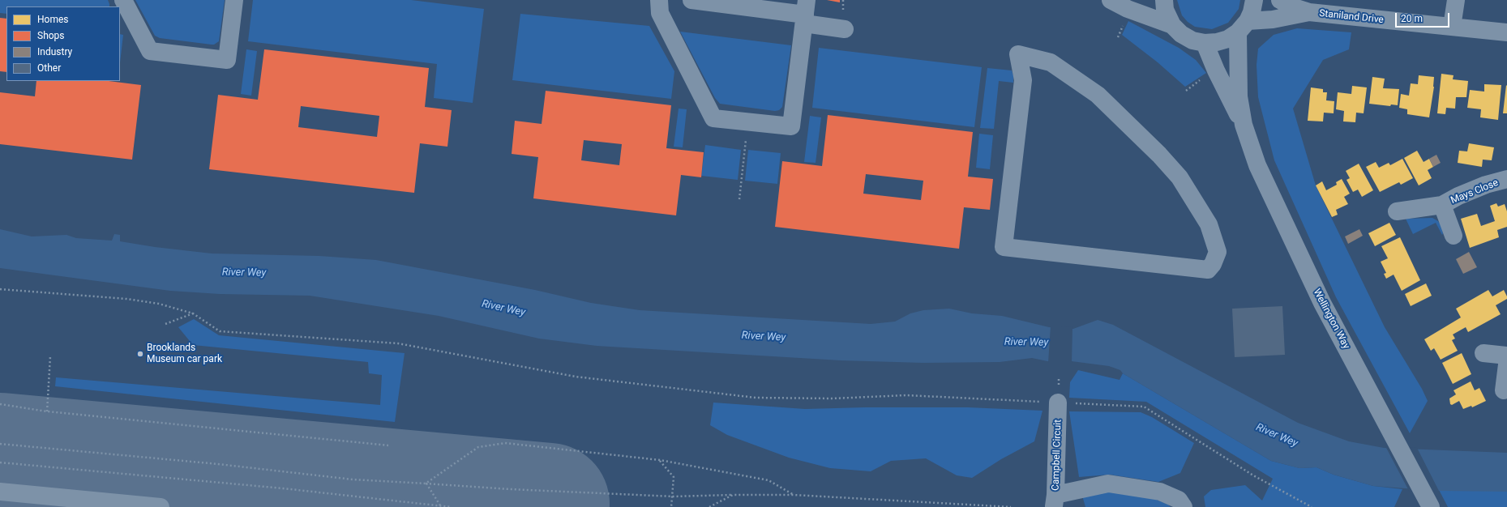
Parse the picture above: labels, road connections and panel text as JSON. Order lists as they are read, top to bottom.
{
  "streets": {
    "street": [
      "Staniland Drive",
      "Mays Close",
      "Wellington Way",
      "Campbell Circuit"
    ]
  },
  "crossings": [
    ["Staniland Drive", "Wellington Way"]
  ],
  "water": ["River Wey"],
  "places": ["Brooklands Museum car park"],
  "legend": [
    "Homes",
    "Shops",
    "Industry",
    "Other"
  ],
  "scale_bar": "20 m"
}
